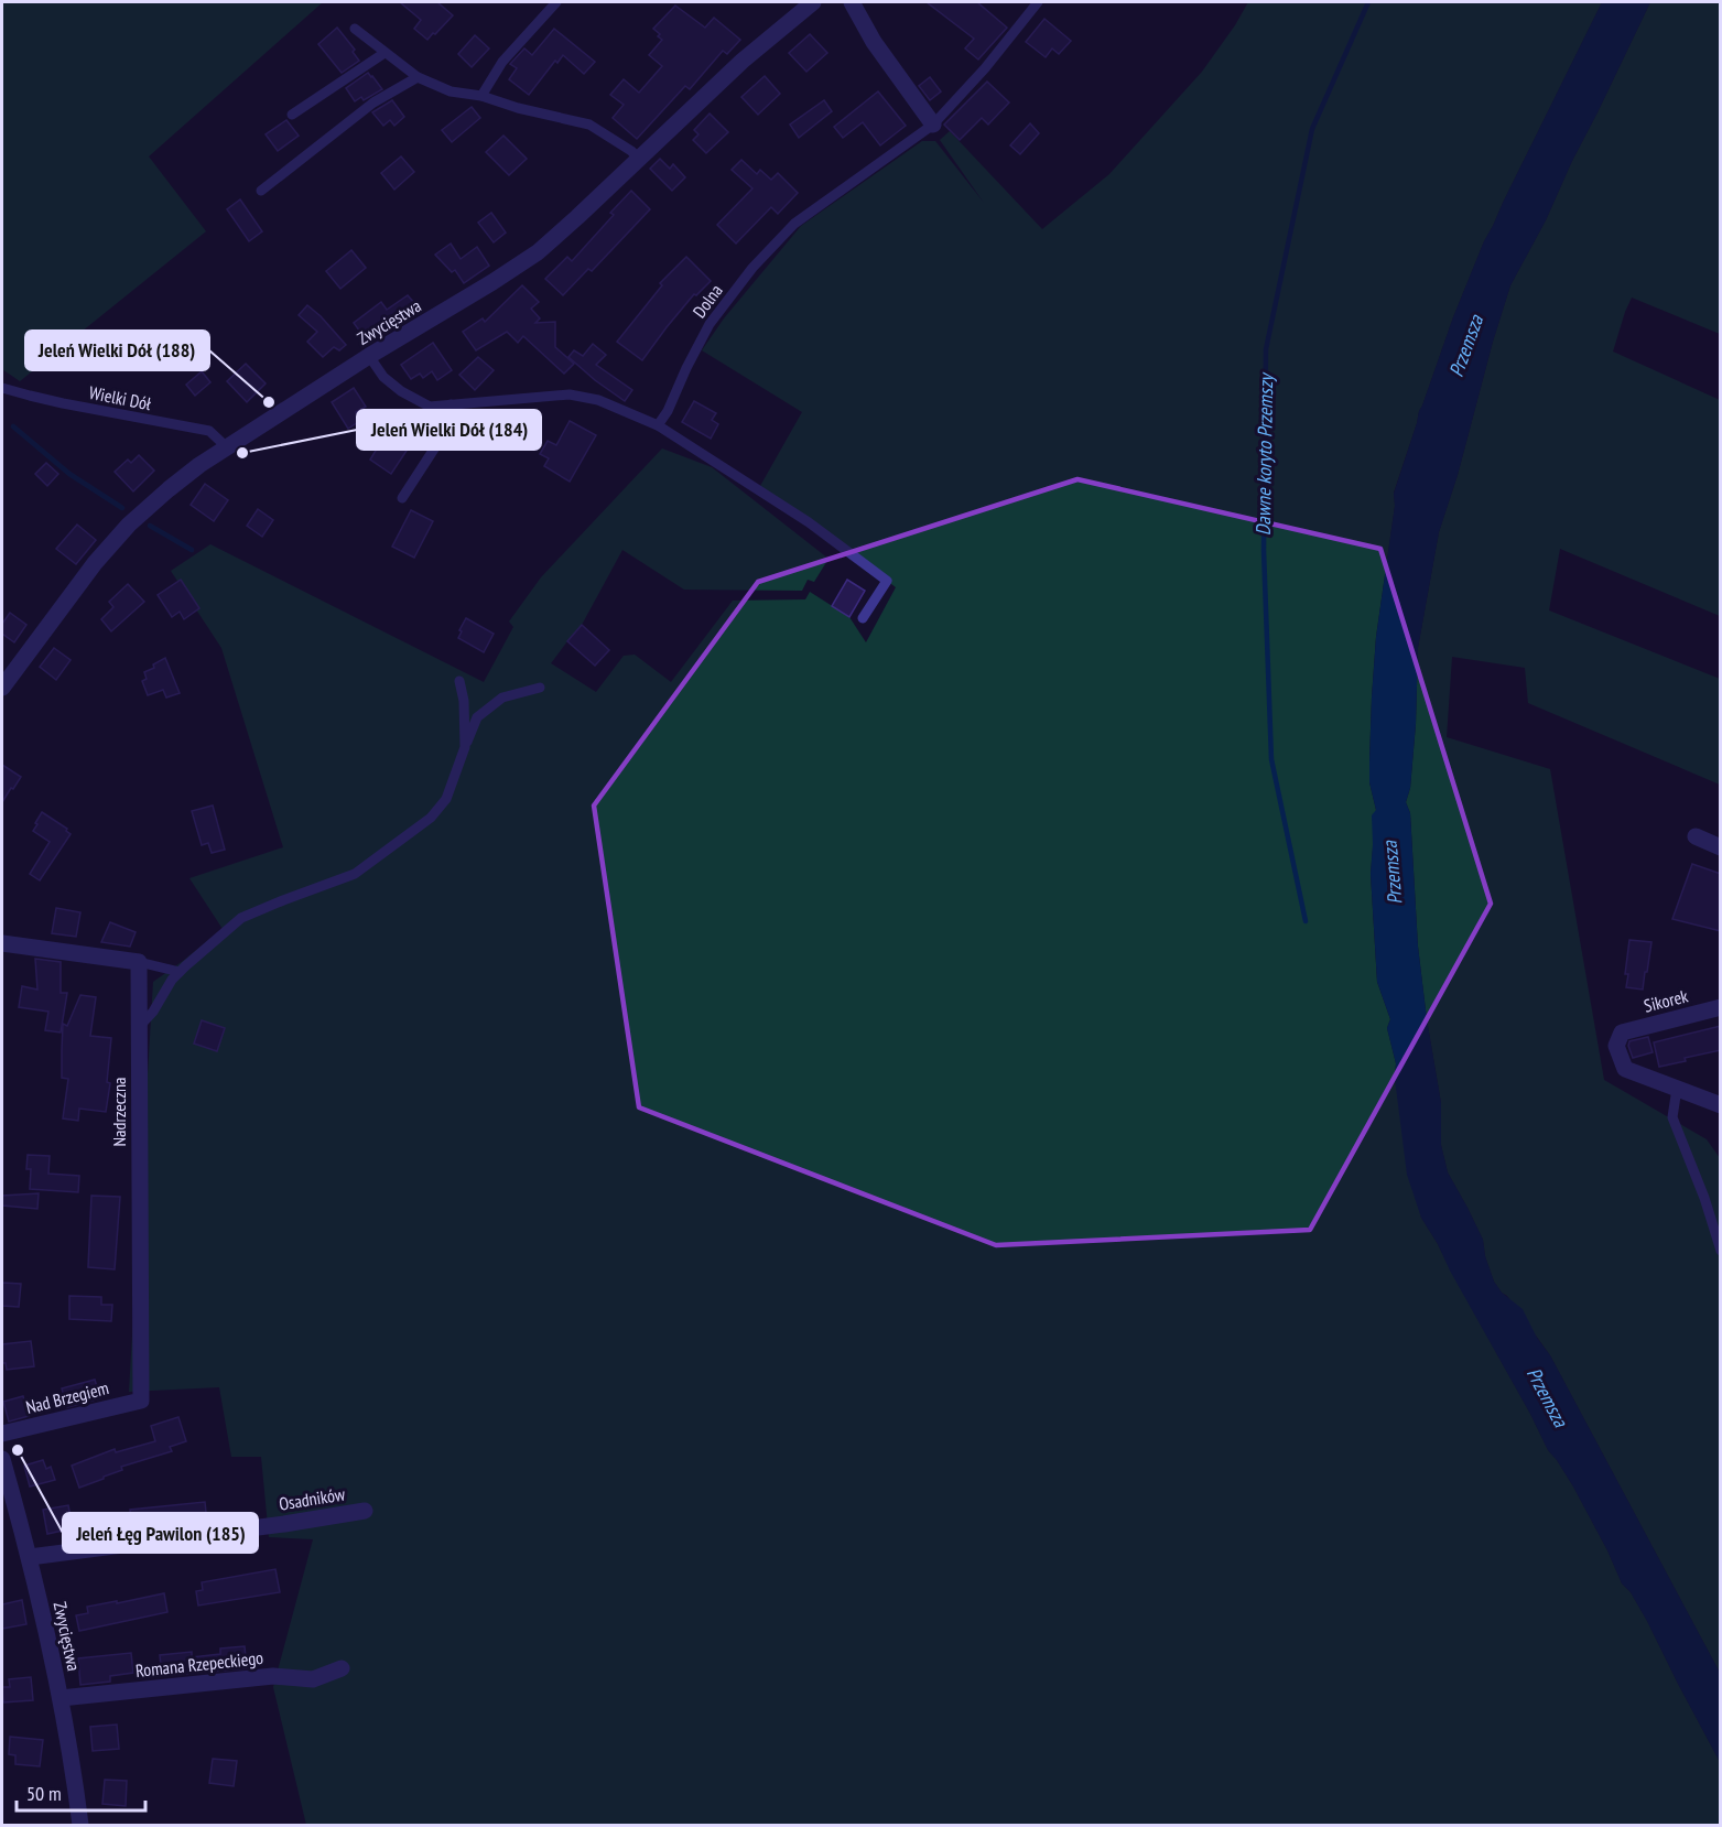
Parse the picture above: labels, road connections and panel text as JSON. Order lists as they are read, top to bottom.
{
  "streets": {
    "street": [
      "Zwycięstwa",
      "Sikorek",
      "Nadrzeczna",
      "Nad Brzegiem",
      "Osadników",
      "Romana Rzepeckiego"
    ],
    "lane": ["Dolna", "Wielki Dół"]
  },
  "crossings": [
    ["Zwycięstwa", "Wielki Dół"],
    ["Zwycięstwa", "Osadników"],
    ["Zwycięstwa", "Romana Rzepeckiego"],
    ["Nadrzeczna", "Nad Brzegiem"]
  ],
  "water": ["Przemsza", "Dawne koryto Przemszy"],
  "places": ["Jeleń Wielki Dół (188)", "Jeleń Wielki Dół (184)", "Jeleń Łęg Pawilon (185)"],
  "scale_bar": "50 m"
}
